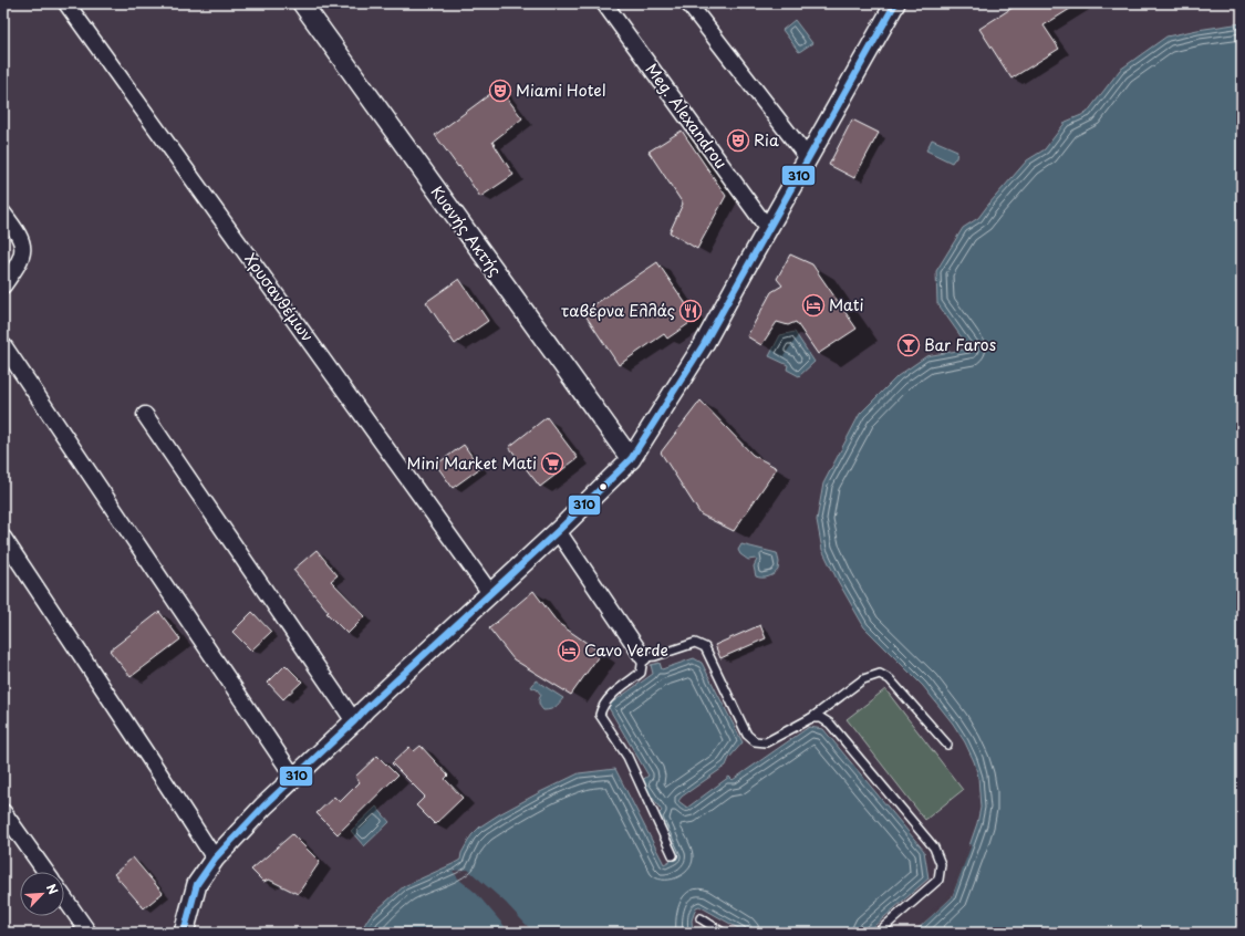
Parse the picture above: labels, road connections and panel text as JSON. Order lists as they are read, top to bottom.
{
  "streets": {
    "street": ["Meg. Alexandrou", "Κυανής Ακτής", "Χρυσανθέμων"]
  },
  "places": {
    "theatre": ["Miami Hotel", "Ria"],
    "hotel": ["Mati", "Cavo Verde"],
    "restaurant": ["ταβέρνα Ελλάς"],
    "bar": ["Bar Faros"],
    "supermarket": ["Mini Market Mati"]
  },
  "lines": ["transit line 310"],
  "north": "top right"
}
